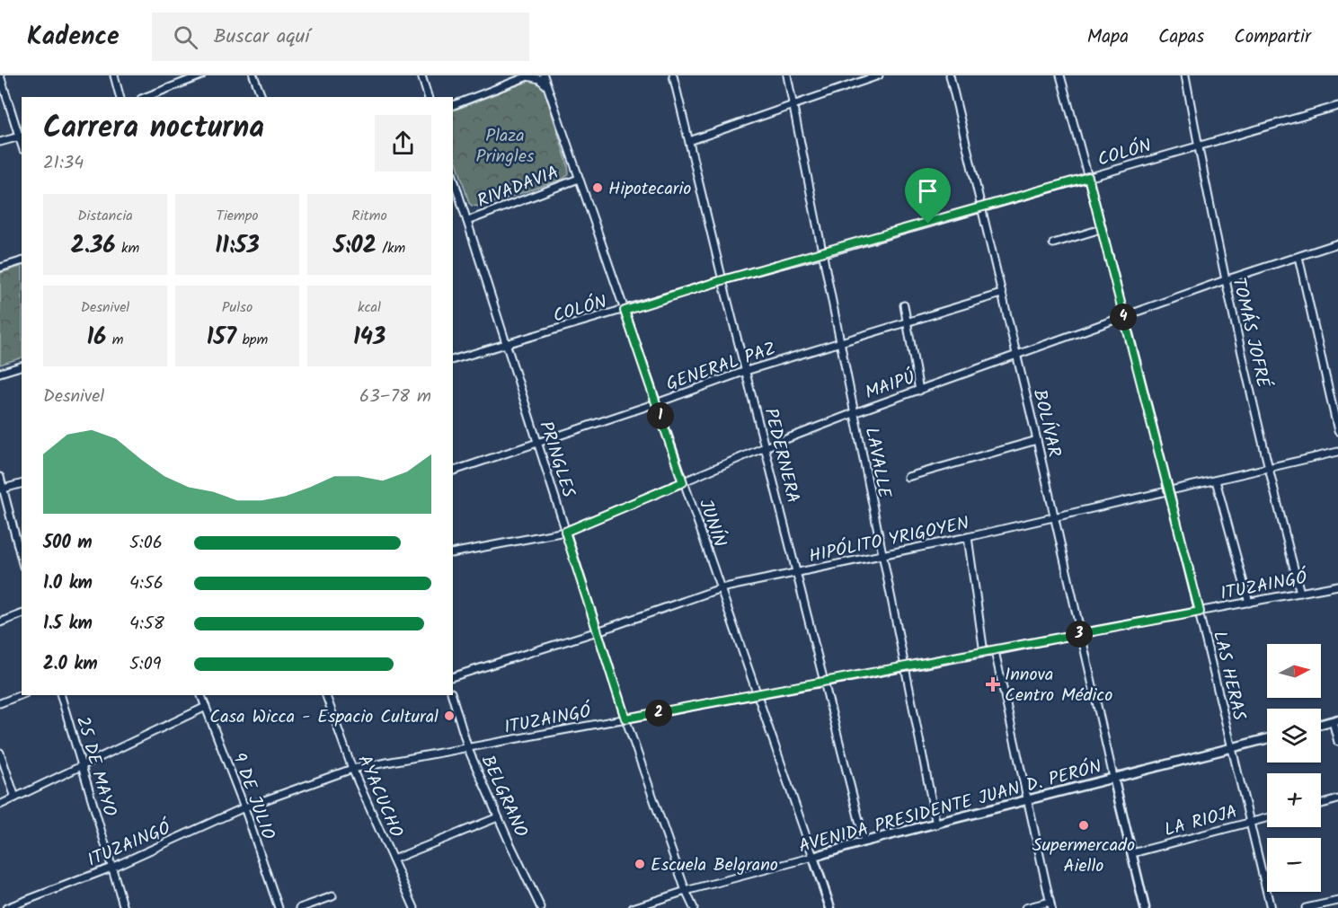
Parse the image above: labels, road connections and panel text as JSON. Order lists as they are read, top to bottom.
{
  "streets": {
    "main road": ["AVENIDA PRESIDENTE JUAN D. PERÓN"],
    "street": [
      "COLÓN",
      "RIVADAVIA",
      "TOMÁS JOFRÉ",
      "GENERAL PAZ",
      "MAIPÚ",
      "BOLÍVAR",
      "PEDERNERA",
      "PRINGLES",
      "LAVALLE",
      "JUNÍN",
      "HIPÓLITO YRIGOYEN",
      "ITUZAINGÓ",
      "LAS HERAS",
      "25 DE MAYO",
      "9 DE JULIO",
      "AYACUCHO",
      "BELGRANO",
      "LA RIOJA"
    ]
  },
  "crossings": [
    ["COLÓN", "TOMÁS JOFRÉ"],
    ["COLÓN", "BOLÍVAR"],
    ["COLÓN", "PEDERNERA"],
    ["COLÓN", "PRINGLES"],
    ["COLÓN", "LAVALLE"],
    ["COLÓN", "JUNÍN"],
    ["COLÓN", "LAS HERAS"],
    ["RIVADAVIA", "PRINGLES"],
    ["RIVADAVIA", "JUNÍN"],
    ["TOMÁS JOFRÉ", "MAIPÚ"],
    ["TOMÁS JOFRÉ", "HIPÓLITO YRIGOYEN"],
    ["TOMÁS JOFRÉ", "ITUZAINGÓ"],
    ["GENERAL PAZ", "BOLÍVAR"],
    ["GENERAL PAZ", "PEDERNERA"],
    ["GENERAL PAZ", "PRINGLES"],
    ["GENERAL PAZ", "LAVALLE"],
    ["GENERAL PAZ", "JUNÍN"],
    ["MAIPÚ", "BOLÍVAR"],
    ["MAIPÚ", "PEDERNERA"],
    ["MAIPÚ", "PRINGLES"],
    ["MAIPÚ", "LAVALLE"],
    ["MAIPÚ", "JUNÍN"],
    ["MAIPÚ", "LAS HERAS"],
    ["BOLÍVAR", "HIPÓLITO YRIGOYEN"],
    ["BOLÍVAR", "ITUZAINGÓ"],
    ["BOLÍVAR", "AVENIDA PRESIDENTE JUAN D. PERÓN"],
    ["PEDERNERA", "HIPÓLITO YRIGOYEN"],
    ["PEDERNERA", "ITUZAINGÓ"],
    ["PEDERNERA", "AVENIDA PRESIDENTE JUAN D. PERÓN"],
    ["PRINGLES", "HIPÓLITO YRIGOYEN"],
    ["PRINGLES", "ITUZAINGÓ"],
    ["PRINGLES", "AVENIDA PRESIDENTE JUAN D. PERÓN"],
    ["LAVALLE", "HIPÓLITO YRIGOYEN"],
    ["LAVALLE", "ITUZAINGÓ"],
    ["LAVALLE", "AVENIDA PRESIDENTE JUAN D. PERÓN"],
    ["JUNÍN", "HIPÓLITO YRIGOYEN"],
    ["JUNÍN", "ITUZAINGÓ"],
    ["JUNÍN", "AVENIDA PRESIDENTE JUAN D. PERÓN"],
    ["HIPÓLITO YRIGOYEN", "LAS HERAS"],
    ["ITUZAINGÓ", "LAS HERAS"],
    ["ITUZAINGÓ", "25 DE MAYO"],
    ["ITUZAINGÓ", "9 DE JULIO"],
    ["ITUZAINGÓ", "AYACUCHO"],
    ["ITUZAINGÓ", "BELGRANO"],
    ["LAS HERAS", "AVENIDA PRESIDENTE JUAN D. PERÓN"],
    ["LAS HERAS", "LA RIOJA"]
  ],
  "parks": ["Plaza Pringles"],
  "places": {
    "other": [
      "Hipotecario",
      "Casa Wicca - Espacio Cultural",
      "Supermercado Aiello",
      "Escuela Belgrano"
    ],
    "health": ["Innova Centro Médico"]
  },
  "north": "right",
  "page": {
    "header": "Kadence",
    "search": "Buscar aquí",
    "nav": ["Mapa", "Capas", "Compartir"],
    "heading": ["Carrera nocturna", "21:34"],
    "stats": [
      ["Distancia", "2.36 km"],
      ["Tiempo", "11:53"],
      ["Ritmo", "5:02 /km"],
      ["Desnivel", "16 m"],
      ["Pulso", "157 bpm"],
      ["kcal", "143"]
    ],
    "pins": [
      "4",
      "1",
      "3",
      "2"
    ],
    "chart": ["Desnivel", "63–78 m"],
    "list": [
      {
        "name": "500 m",
        "note": "5:06"
      },
      {
        "name": "1.0 km",
        "note": "4:56"
      },
      {
        "name": "1.5 km",
        "note": "4:58"
      },
      {
        "name": "2.0 km",
        "note": "5:09"
      }
    ],
    "map_buttons": ["+", "−"]
  }
}
